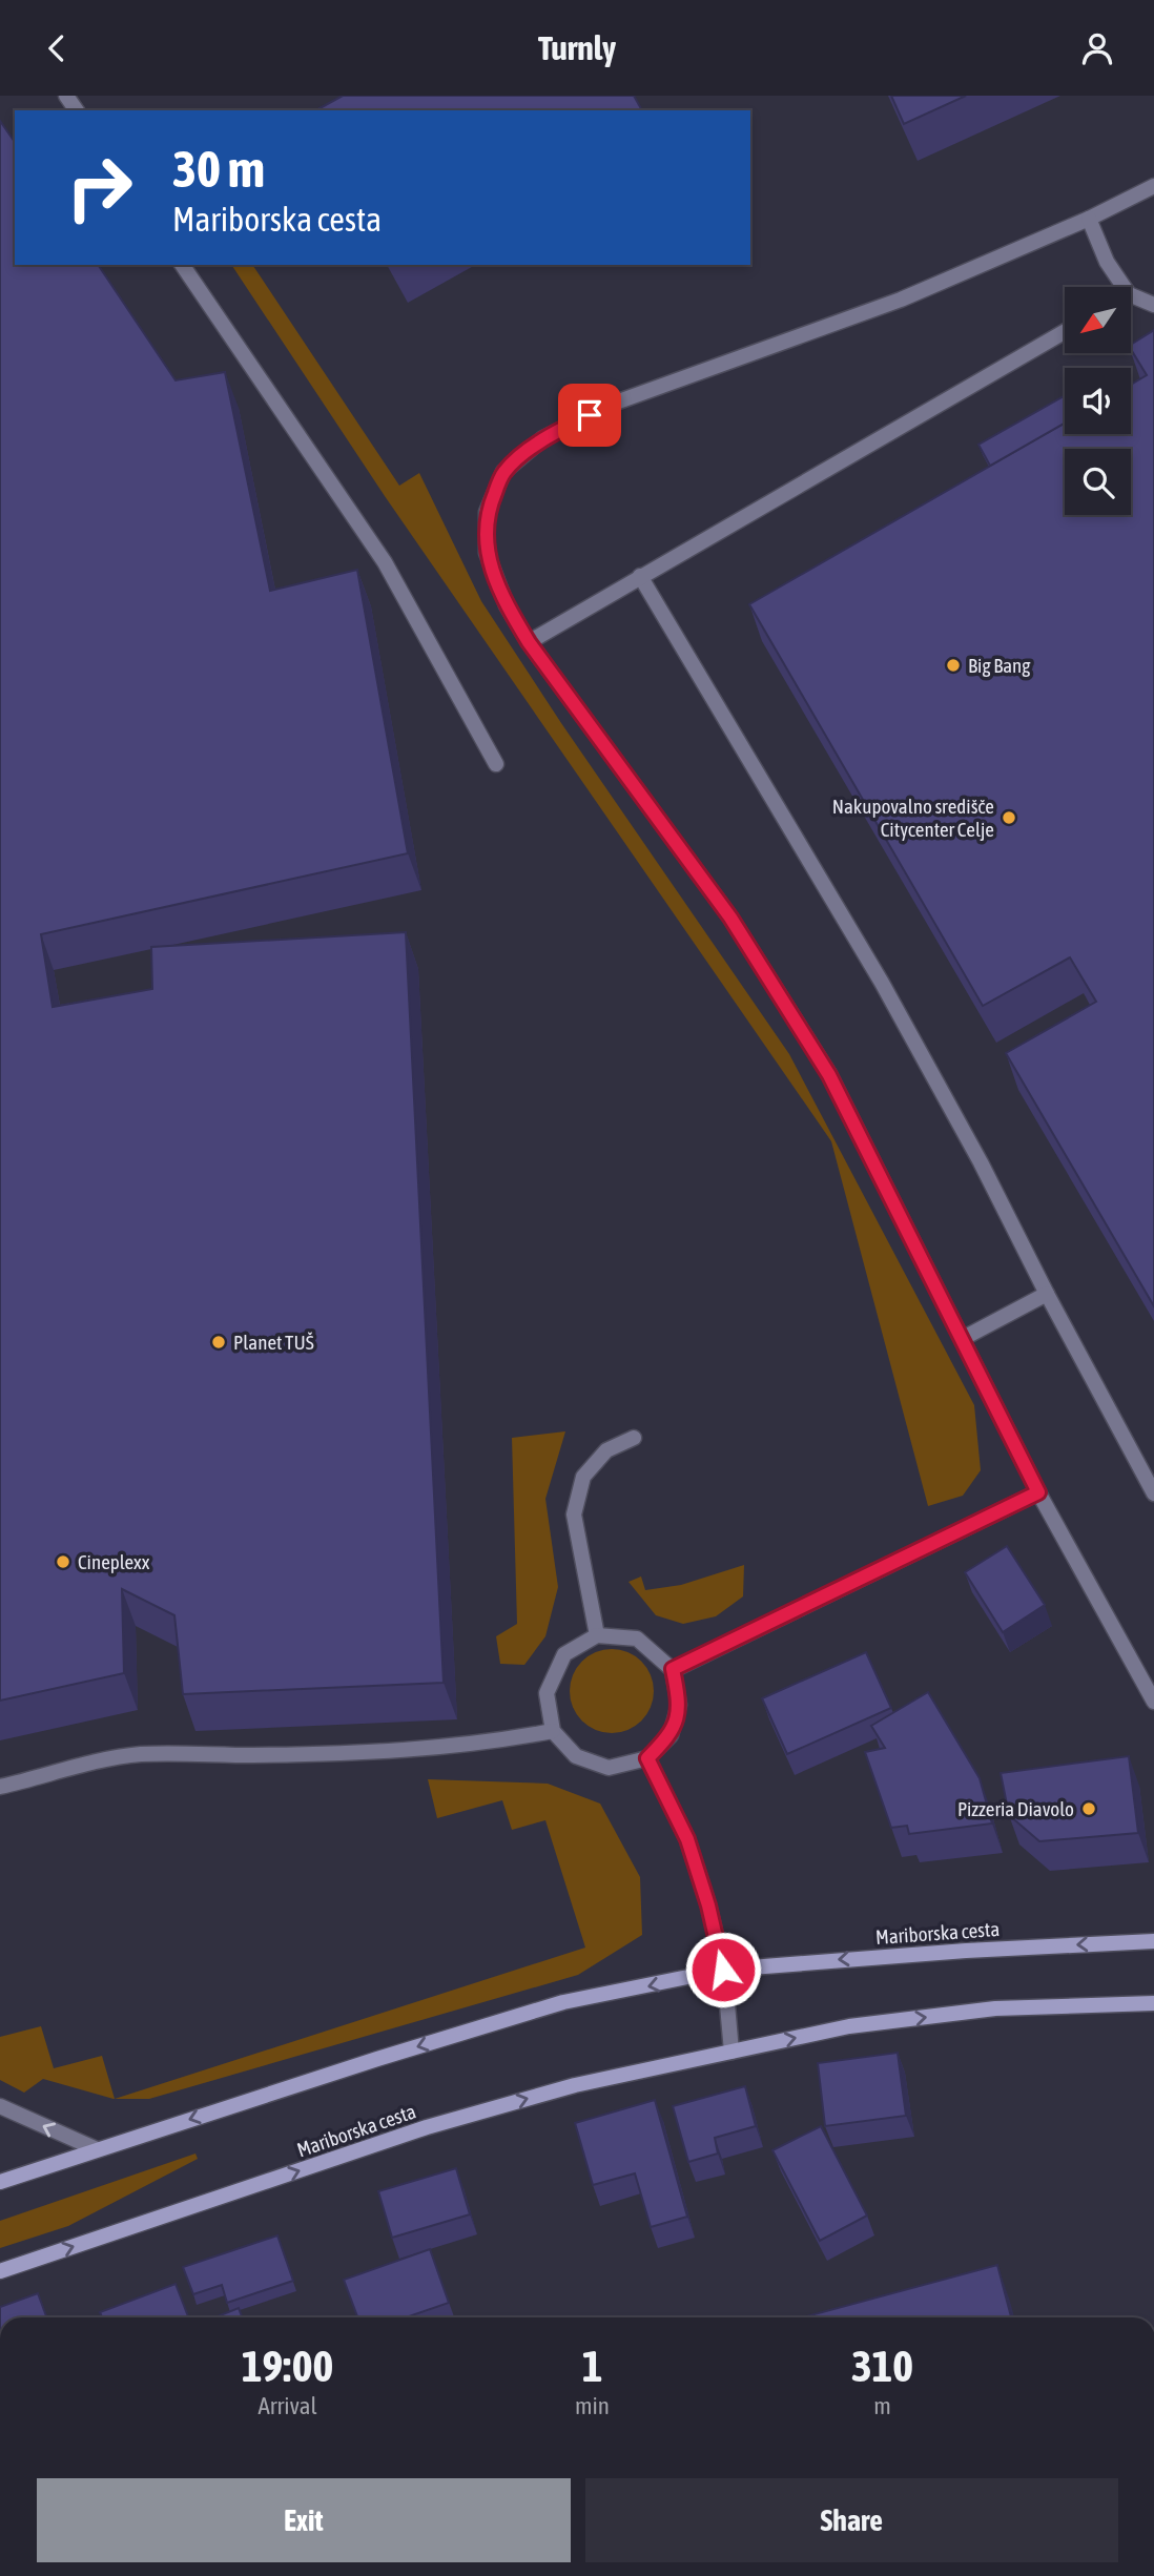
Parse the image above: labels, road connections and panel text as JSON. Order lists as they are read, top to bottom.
{
  "streets": {
    "main road": ["Mariborska cesta"]
  },
  "places": [
    "Big Bang",
    "Nakupovalno središče Citycenter Celje",
    "Planet TUŠ",
    "Cineplexx",
    "Pizzeria Diavolo"
  ],
  "north": "bottom left",
  "page": {
    "header": "Turnly",
    "turn": ["30 m", "Mariborska cesta"],
    "eta": [
      "19:00",
      "Arrival",
      "1",
      "min",
      "310",
      "m"
    ],
    "buttons": ["Exit", "Share"]
  }
}
